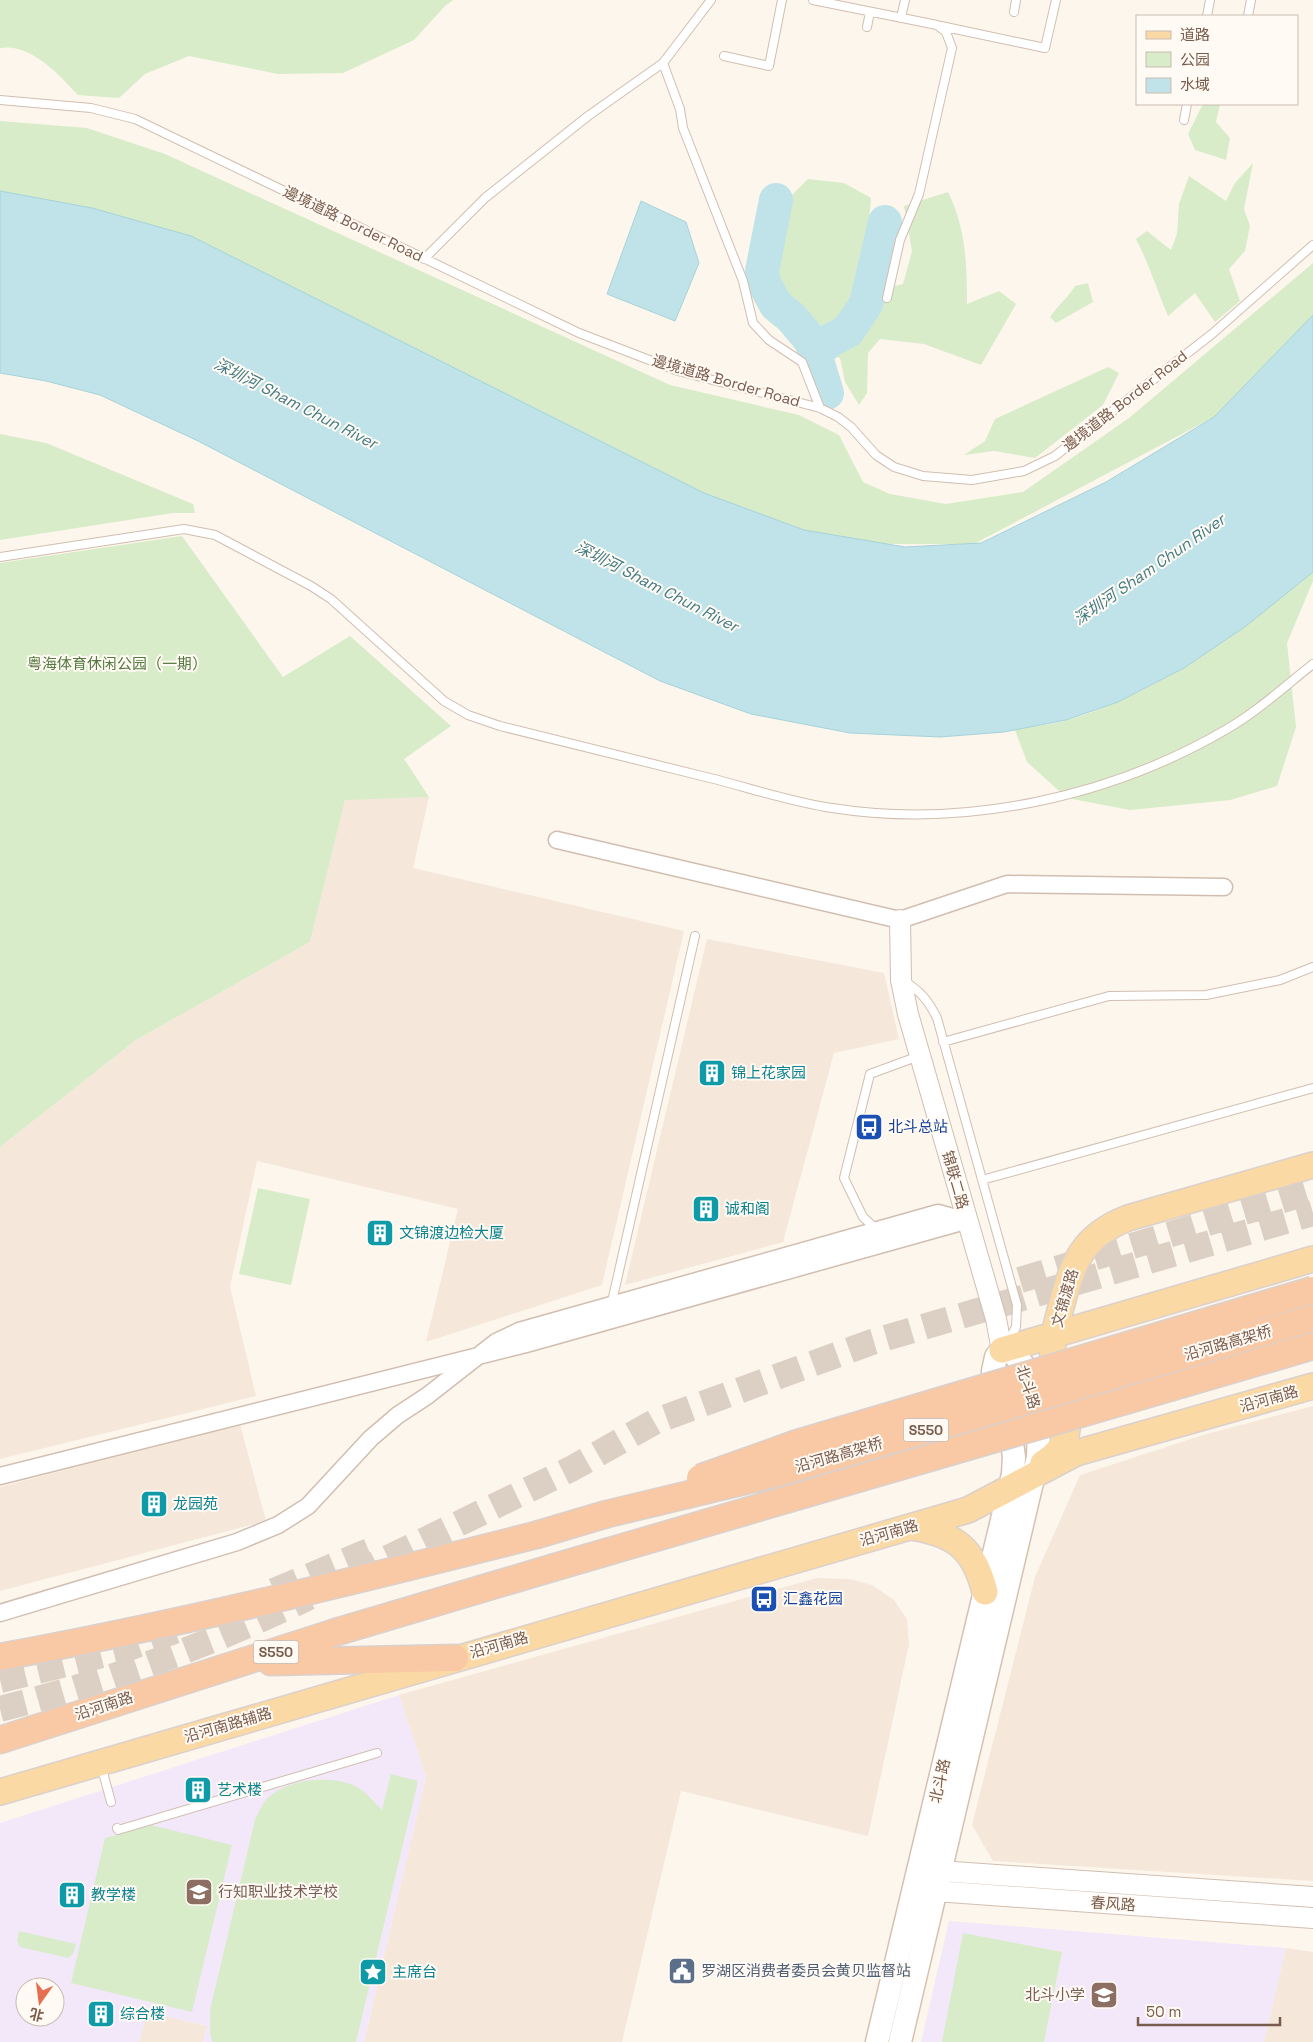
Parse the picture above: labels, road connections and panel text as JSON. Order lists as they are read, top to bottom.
{
  "streets": {
    "highway": ["沿河路高架桥", "沿河南路", "S550"],
    "main road": ["文锦渡路", "北斗路", "沿河南路辅路"],
    "street": ["锦联二路", "春风路"],
    "lane": ["邊境道路 Border Road"]
  },
  "crossings": [
    ["锦联二路", "北斗路"],
    ["文锦渡路", "北斗路"],
    ["文锦渡路", "沿河南路"],
    ["沿河路高架桥", "沿河南路"],
    ["北斗路", "沿河南路"],
    ["北斗路", "春风路"],
    ["沿河南路", "沿河南路辅路"]
  ],
  "water": ["深圳河 Sham Chun River"],
  "parks": ["粤海体育休闲公园（一期）"],
  "places": {
    "building": [
      "锦上花家园",
      "诚和阁",
      "文锦渡边检大厦",
      "龙园苑",
      "艺术楼",
      "教学楼",
      "综合楼"
    ],
    "bus stop": ["北斗总站", "汇鑫花园"],
    "school or university": ["行知职业技术学校", "北斗小学"],
    "public building": ["罗湖区消费者委员会黄贝监督站"],
    "place": ["主席台"]
  },
  "legend": ["道路", "公园", "水域"],
  "scale_bar": "50 m",
  "north": "bottom"
}
